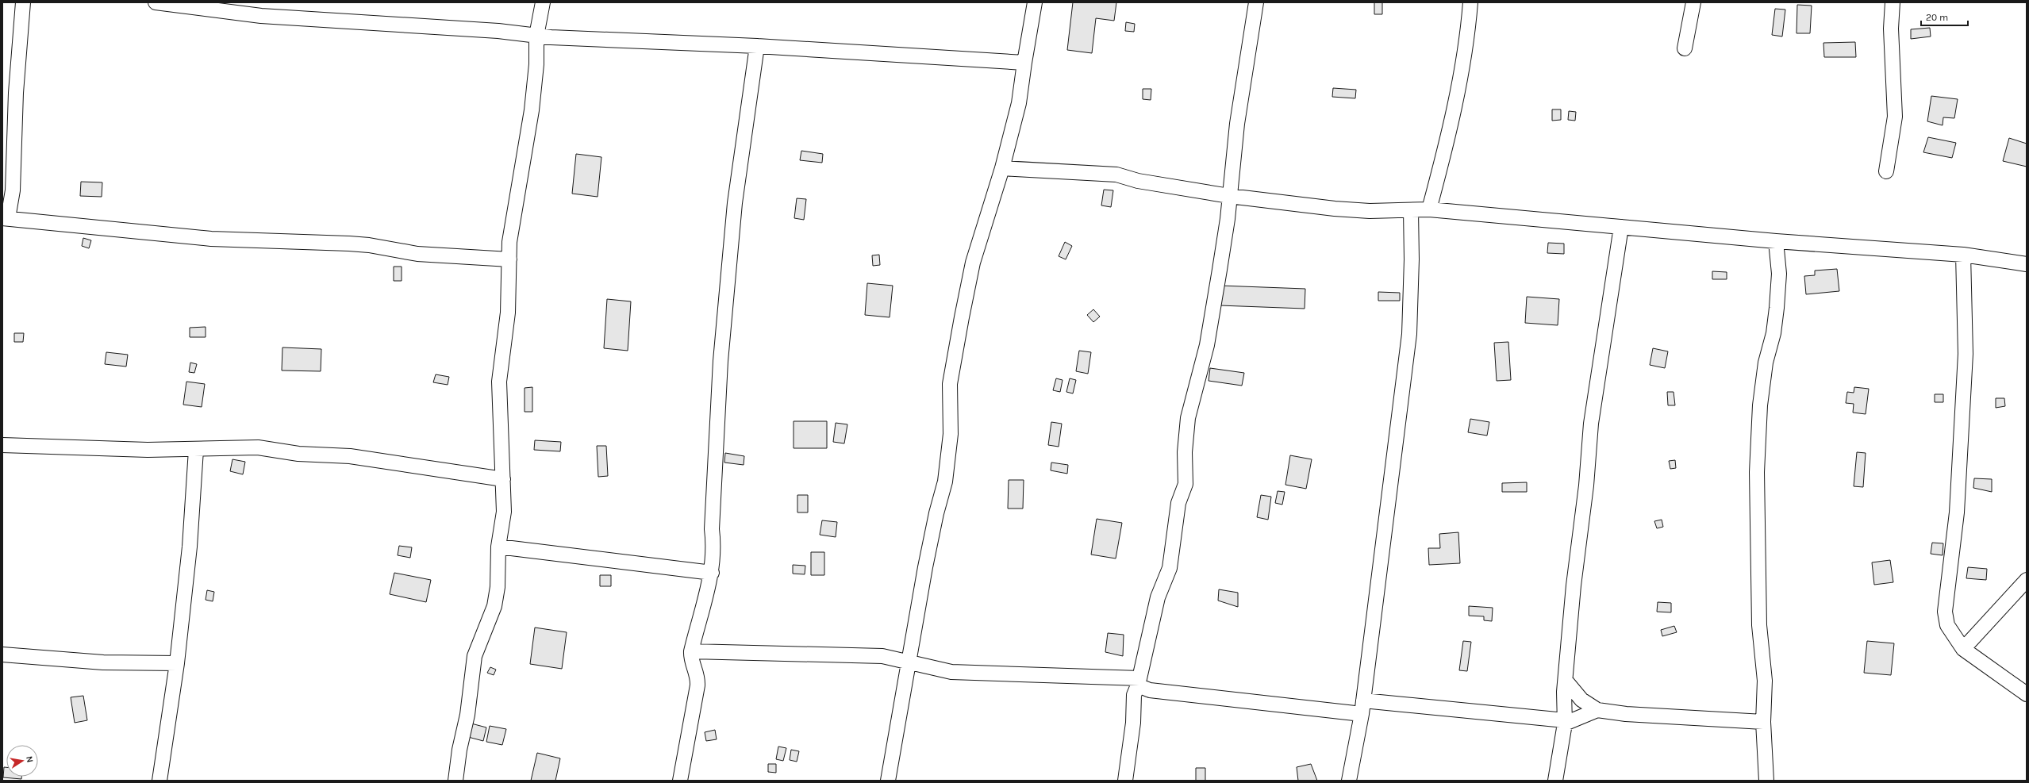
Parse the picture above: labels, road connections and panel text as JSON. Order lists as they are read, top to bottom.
{
  "scale_bar": "20 m",
  "north": "right"
}
